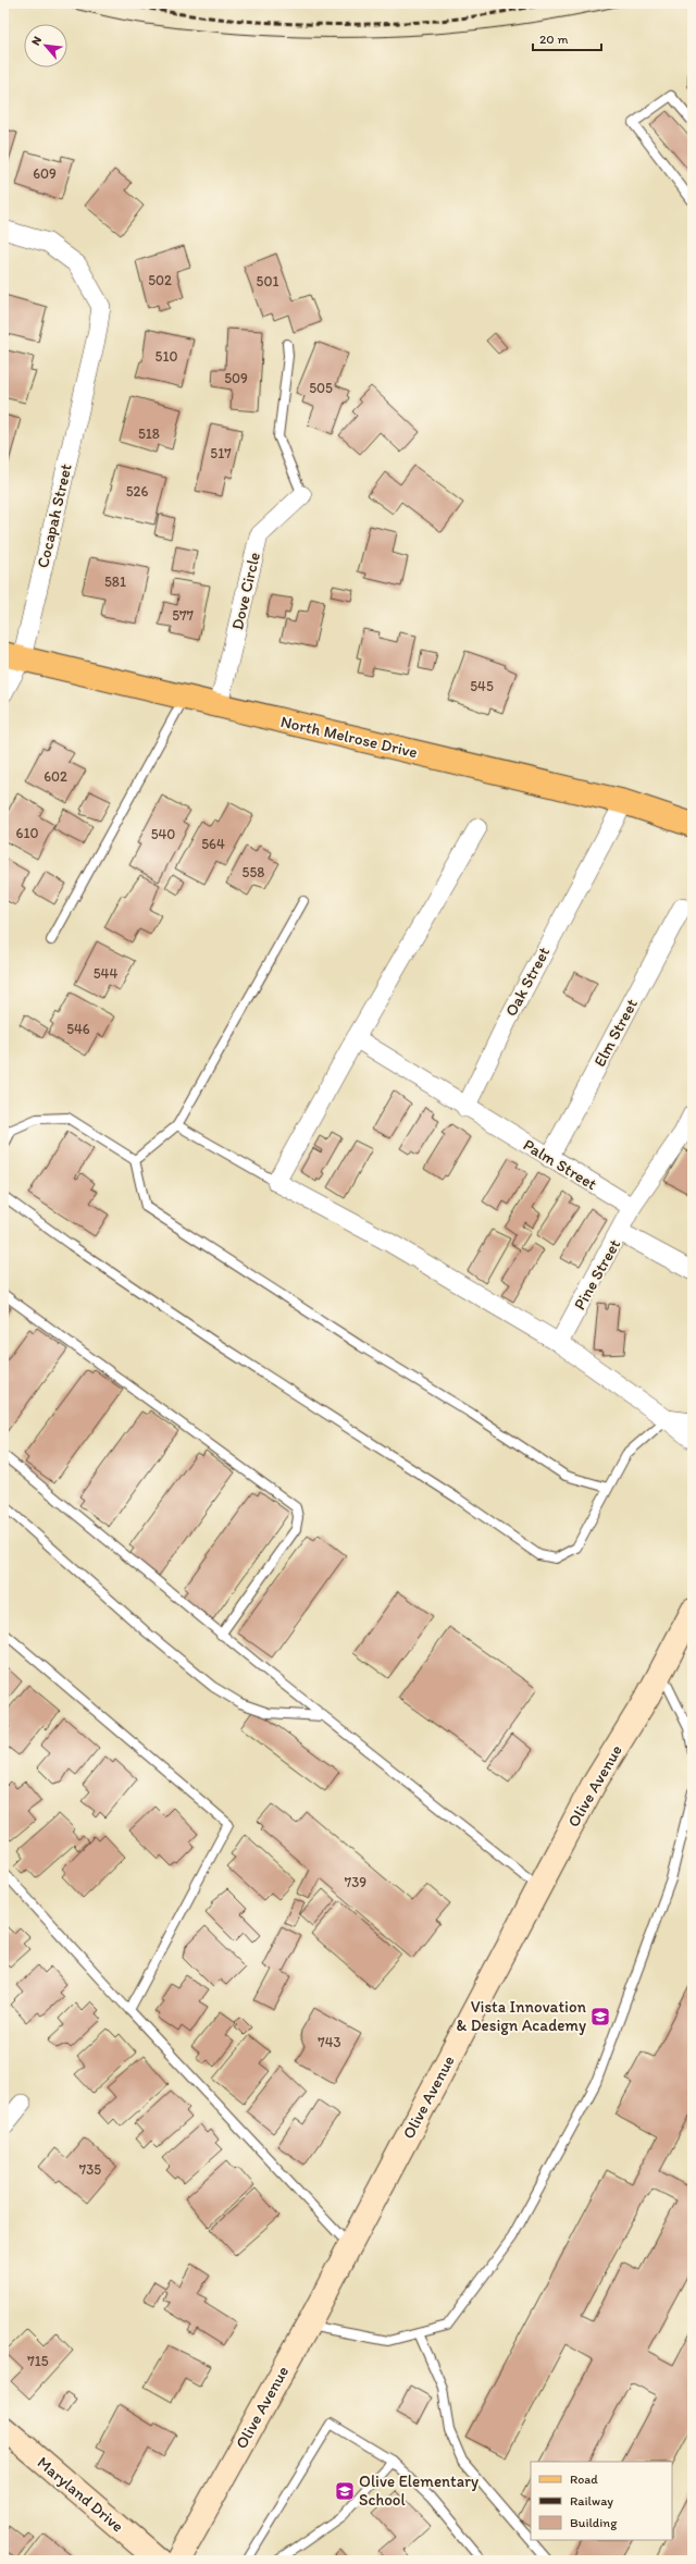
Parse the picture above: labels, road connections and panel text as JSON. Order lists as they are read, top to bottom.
{
  "streets": {
    "main road": ["North Melrose Drive", "Olive Avenue", "Maryland Drive"],
    "street": [
      "Cocapah Street",
      "Dove Circle",
      "Oak Street",
      "Elm Street",
      "Palm Street",
      "Pine Street"
    ]
  },
  "crossings": [
    ["Cocapah Street", "North Melrose Drive"],
    ["Dove Circle", "North Melrose Drive"],
    ["North Melrose Drive", "Oak Street"],
    ["Oak Street", "Palm Street"],
    ["Elm Street", "Palm Street"]
  ],
  "places": {
    "school or university": ["Vista Innovation & Design Academy", "Olive Elementary School"]
  },
  "house_numbers": [
    "609",
    "502",
    "501",
    "510",
    "509",
    "505",
    "518",
    "517",
    "526",
    "581",
    "577",
    "545",
    "602",
    "610",
    "540",
    "564",
    "558",
    "544",
    "546",
    "739",
    "743",
    "735",
    "715"
  ],
  "legend": ["Road", "Railway", "Building"],
  "scale_bar": "20 m",
  "north": "top left"
}
